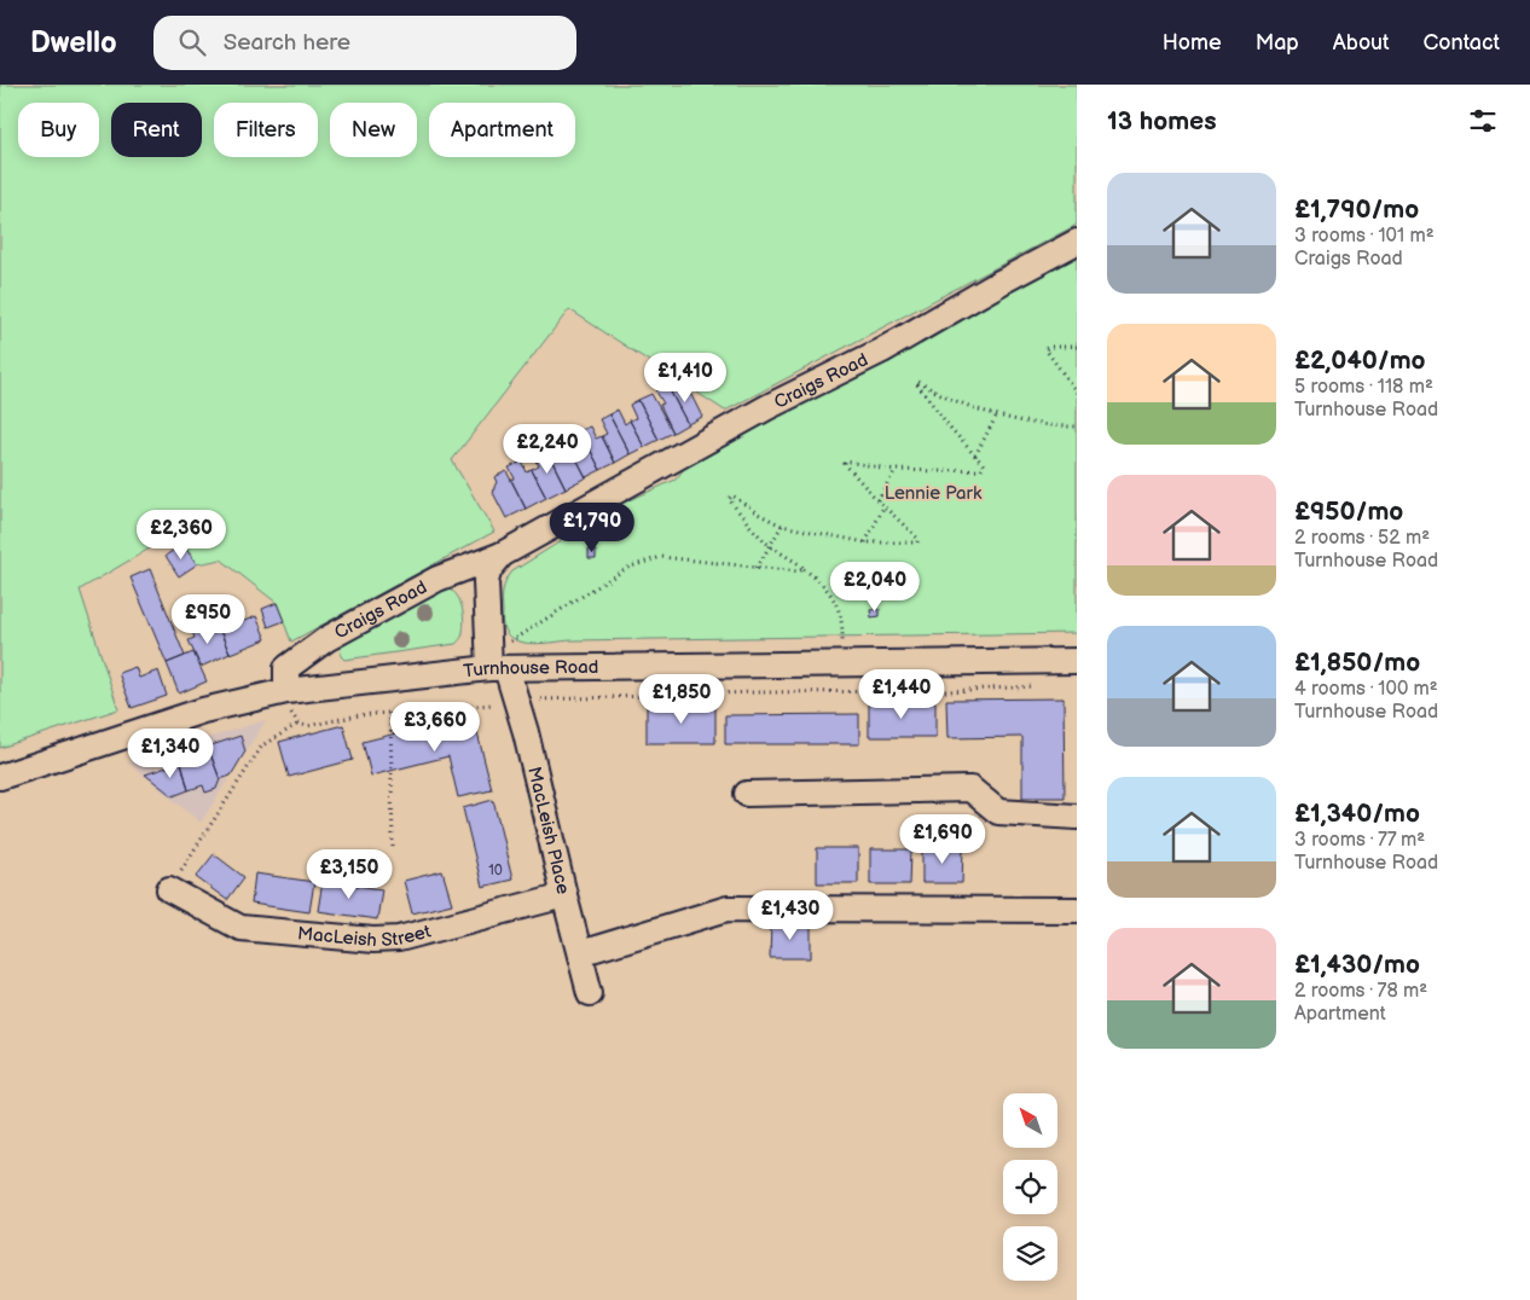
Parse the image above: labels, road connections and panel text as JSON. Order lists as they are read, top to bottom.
{
  "streets": {
    "street": [
      "Craigs Road",
      "Turnhouse Road",
      "MacLeish Place",
      "MacLeish Street"
    ]
  },
  "crossings": [
    ["Craigs Road", "Turnhouse Road"],
    ["Craigs Road", "MacLeish Place"],
    ["Turnhouse Road", "MacLeish Place"],
    ["MacLeish Place", "MacLeish Street"]
  ],
  "parks": ["Lennie Park"],
  "house_numbers": ["10"],
  "north": "top left",
  "page": {
    "header": "Dwello",
    "search": "Search here",
    "nav": [
      "Home",
      "Map",
      "About",
      "Contact"
    ],
    "heading": "13 homes",
    "chip": [
      "Buy",
      "Rent",
      "Filters",
      "New",
      "Apartment"
    ],
    "list": [
      {
        "name": "£1,790/mo",
        "note": "3 rooms · 101 m² · Craigs Road"
      },
      {
        "name": "£2,040/mo",
        "note": "5 rooms · 118 m² · Turnhouse Road"
      },
      {
        "name": "£950/mo",
        "note": "2 rooms · 52 m² · Turnhouse Road"
      },
      {
        "name": "£1,850/mo",
        "note": "4 rooms · 100 m² · Turnhouse Road"
      },
      {
        "name": "£1,340/mo",
        "note": "3 rooms · 77 m² · Turnhouse Road"
      },
      {
        "name": "£1,430/mo",
        "note": "2 rooms · 78 m² · Apartment"
      }
    ],
    "price": [
      "£1,410",
      "£2,240",
      "£1,790",
      "£2,360",
      "£2,040",
      "£950",
      "£1,440",
      "£1,850",
      "£3,660",
      "£1,340",
      "£1,690",
      "£3,150",
      "£1,430"
    ]
  }
}
